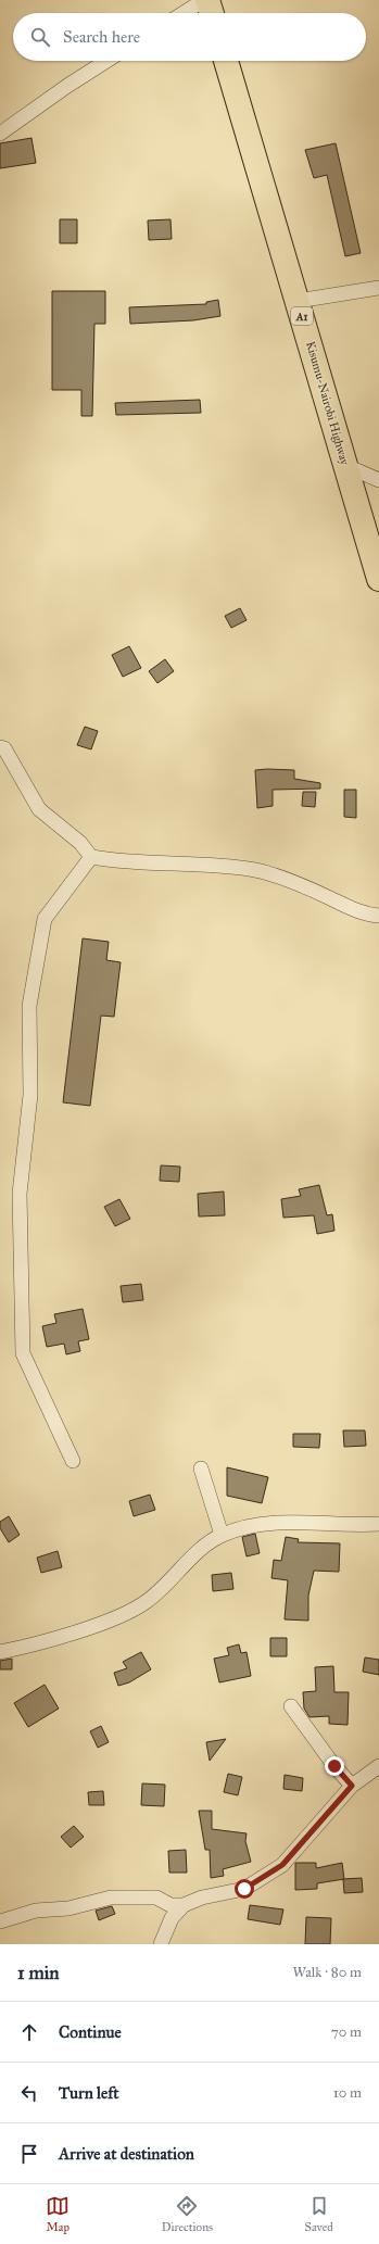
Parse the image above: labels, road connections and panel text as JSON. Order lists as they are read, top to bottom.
{
  "streets": {
    "highway": ["A1", "Kisumu-Nairobi Highway"]
  },
  "page": {
    "search": "Search here",
    "heading": ["1 min", "Walk · 80 m"],
    "list": [
      ["Continue", "70 m"],
      ["Turn left", "10 m"],
      "Arrive at destination"
    ],
    "nav": ["Map", "Directions", "Saved"]
  }
}
